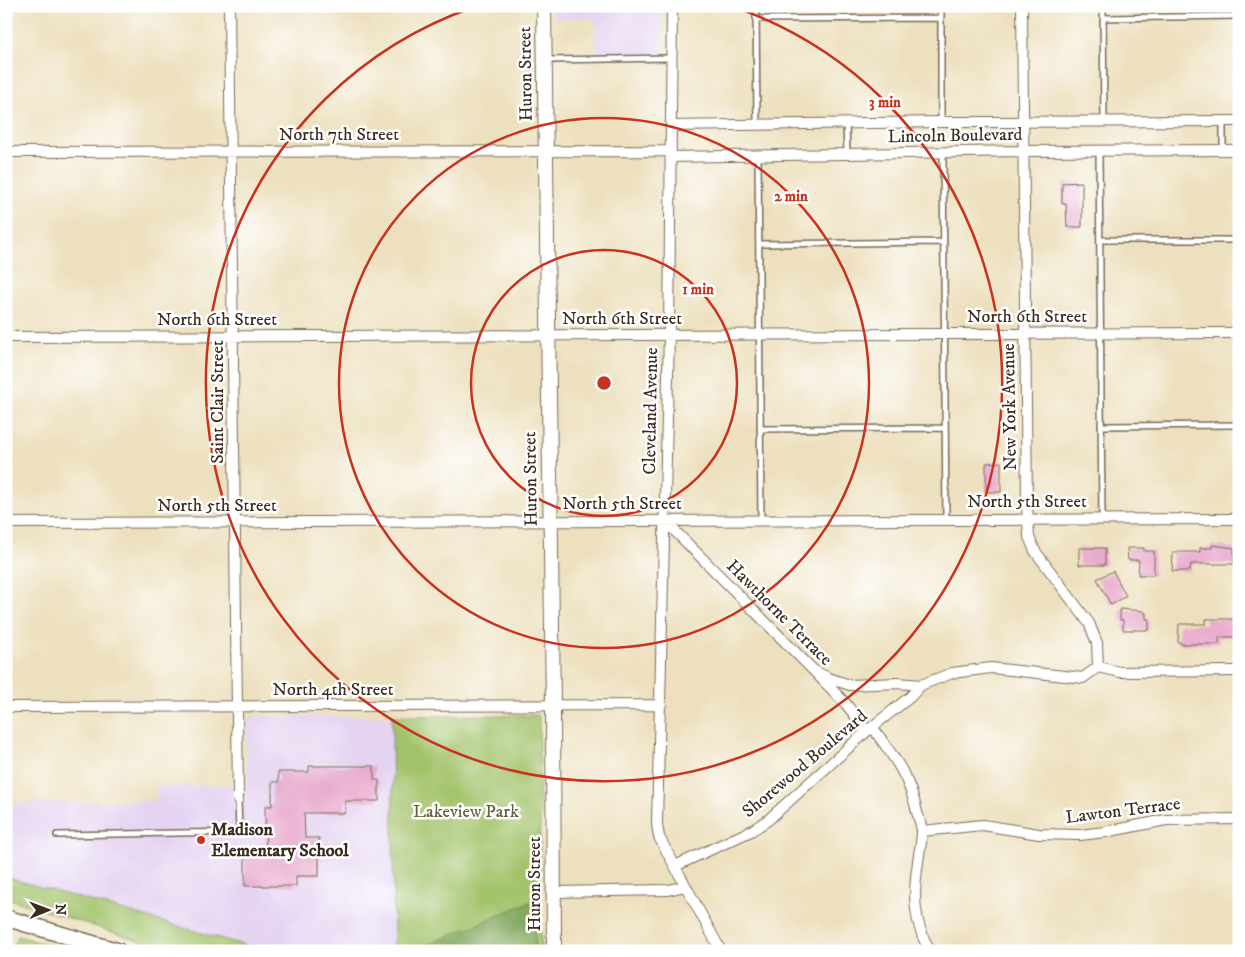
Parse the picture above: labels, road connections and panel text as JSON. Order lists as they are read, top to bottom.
{
  "streets": {
    "street": [
      "Huron Street",
      "North 7th Street",
      "Lincoln Boulevard",
      "North 6th Street",
      "Saint Clair Street",
      "New York Avenue",
      "Cleveland Avenue",
      "North 5th Street",
      "Hawthorne Terrace",
      "North 4th Street",
      "Shorewood Boulevard",
      "Lawton Terrace"
    ]
  },
  "crossings": [
    ["Huron Street", "North 7th Street"],
    ["Huron Street", "North 6th Street"],
    ["Huron Street", "North 5th Street"],
    ["Huron Street", "North 4th Street"],
    ["North 7th Street", "Lincoln Boulevard"],
    ["North 7th Street", "Saint Clair Street"],
    ["North 7th Street", "Cleveland Avenue"],
    ["Lincoln Boulevard", "New York Avenue"],
    ["Lincoln Boulevard", "Cleveland Avenue"],
    ["North 6th Street", "Saint Clair Street"],
    ["North 6th Street", "New York Avenue"],
    ["North 6th Street", "Cleveland Avenue"],
    ["Saint Clair Street", "North 5th Street"],
    ["Saint Clair Street", "North 4th Street"],
    ["New York Avenue", "North 5th Street"],
    ["New York Avenue", "Shorewood Boulevard"],
    ["Cleveland Avenue", "North 5th Street"],
    ["Cleveland Avenue", "Hawthorne Terrace"],
    ["Cleveland Avenue", "North 4th Street"],
    ["Cleveland Avenue", "Shorewood Boulevard"],
    ["North 5th Street", "Hawthorne Terrace"],
    ["Hawthorne Terrace", "Shorewood Boulevard"],
    ["Hawthorne Terrace", "Lawton Terrace"]
  ],
  "parks": ["Lakeview Park"],
  "places": ["Madison Elementary School"],
  "north": "right",
  "rings": ["3 min", "2 min", "1 min"]
}
